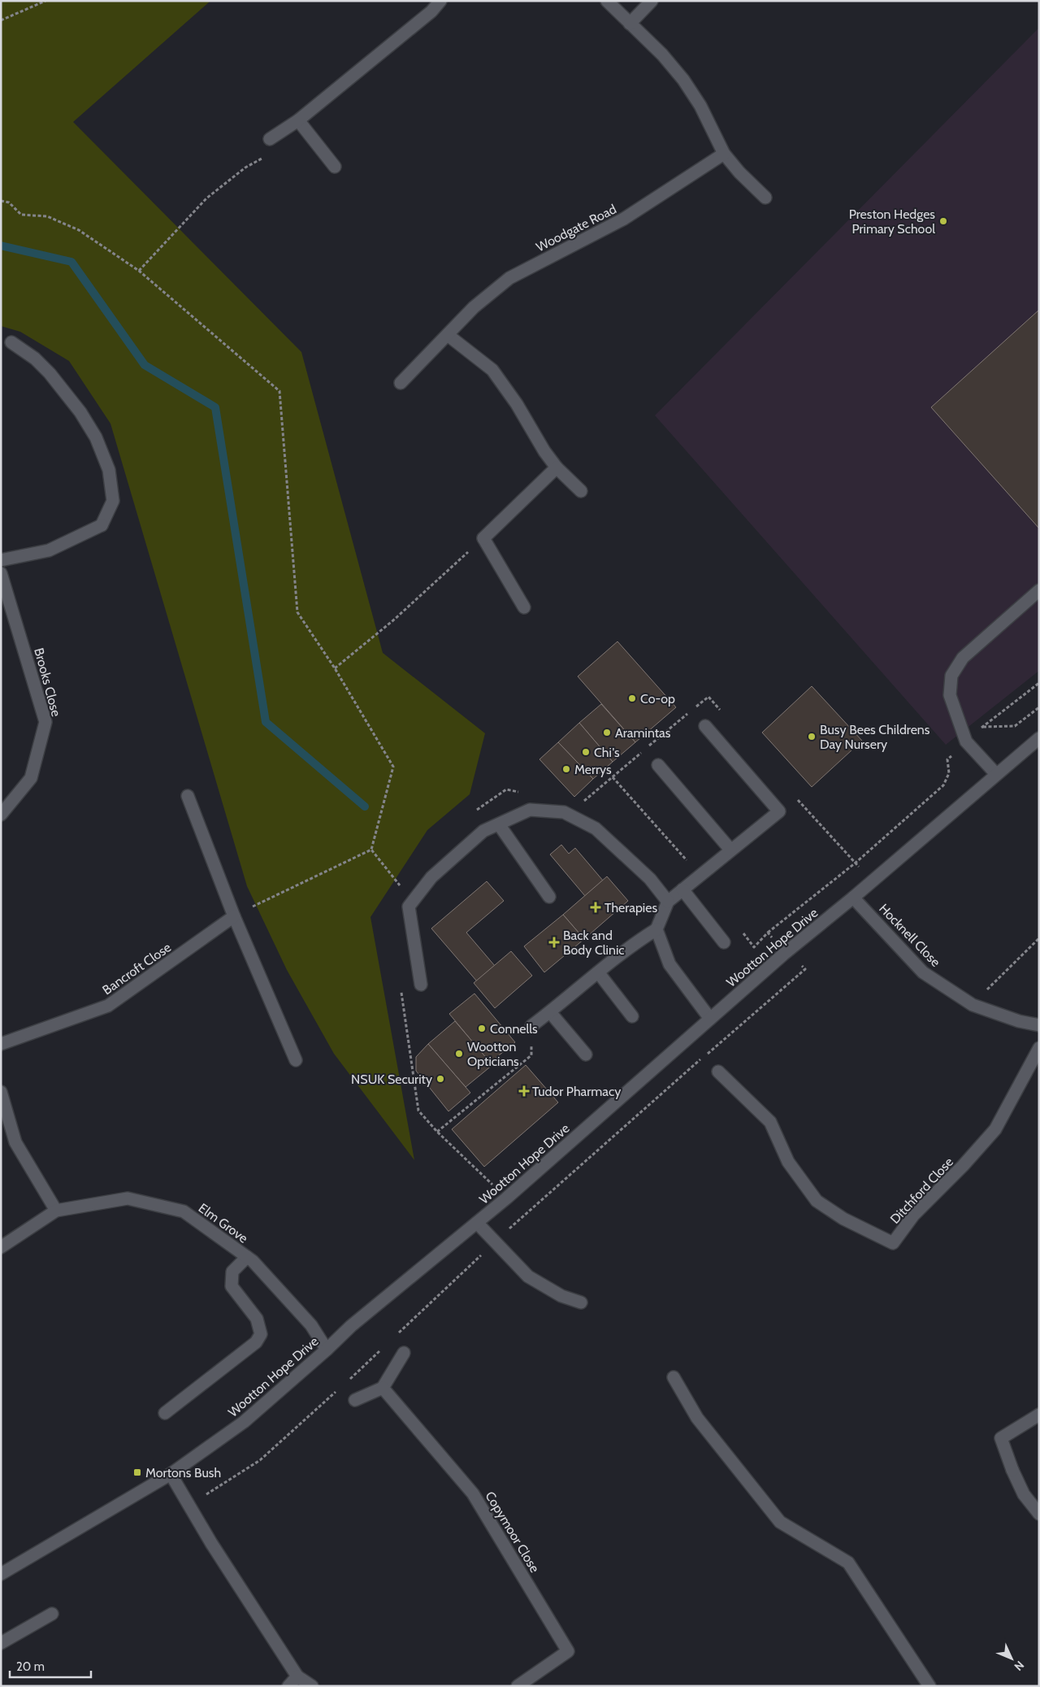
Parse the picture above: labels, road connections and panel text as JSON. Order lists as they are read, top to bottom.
{
  "streets": {
    "street": [
      "Woodgate Road",
      "Brooks Close",
      "Hocknell Close",
      "Wootton Hope Drive",
      "Bancroft Close",
      "Ditchford Close",
      "Elm Grove",
      "Copymoor Close"
    ]
  },
  "crossings": [
    ["Hocknell Close", "Wootton Hope Drive"],
    ["Wootton Hope Drive", "Elm Grove"]
  ],
  "places": {
    "other": [
      "Preston Hedges Primary School",
      "Co-op",
      "Aramintas",
      "Busy Bees Childrens Day Nursery",
      "Chi's",
      "Merrys",
      "Connells",
      "Wootton Opticians",
      "NSUK Security"
    ],
    "health": ["Therapies", "Back and Body Clinic", "Tudor Pharmacy"],
    "transit": ["Mortons Bush"]
  },
  "scale_bar": "20 m",
  "north": "bottom right"
}
